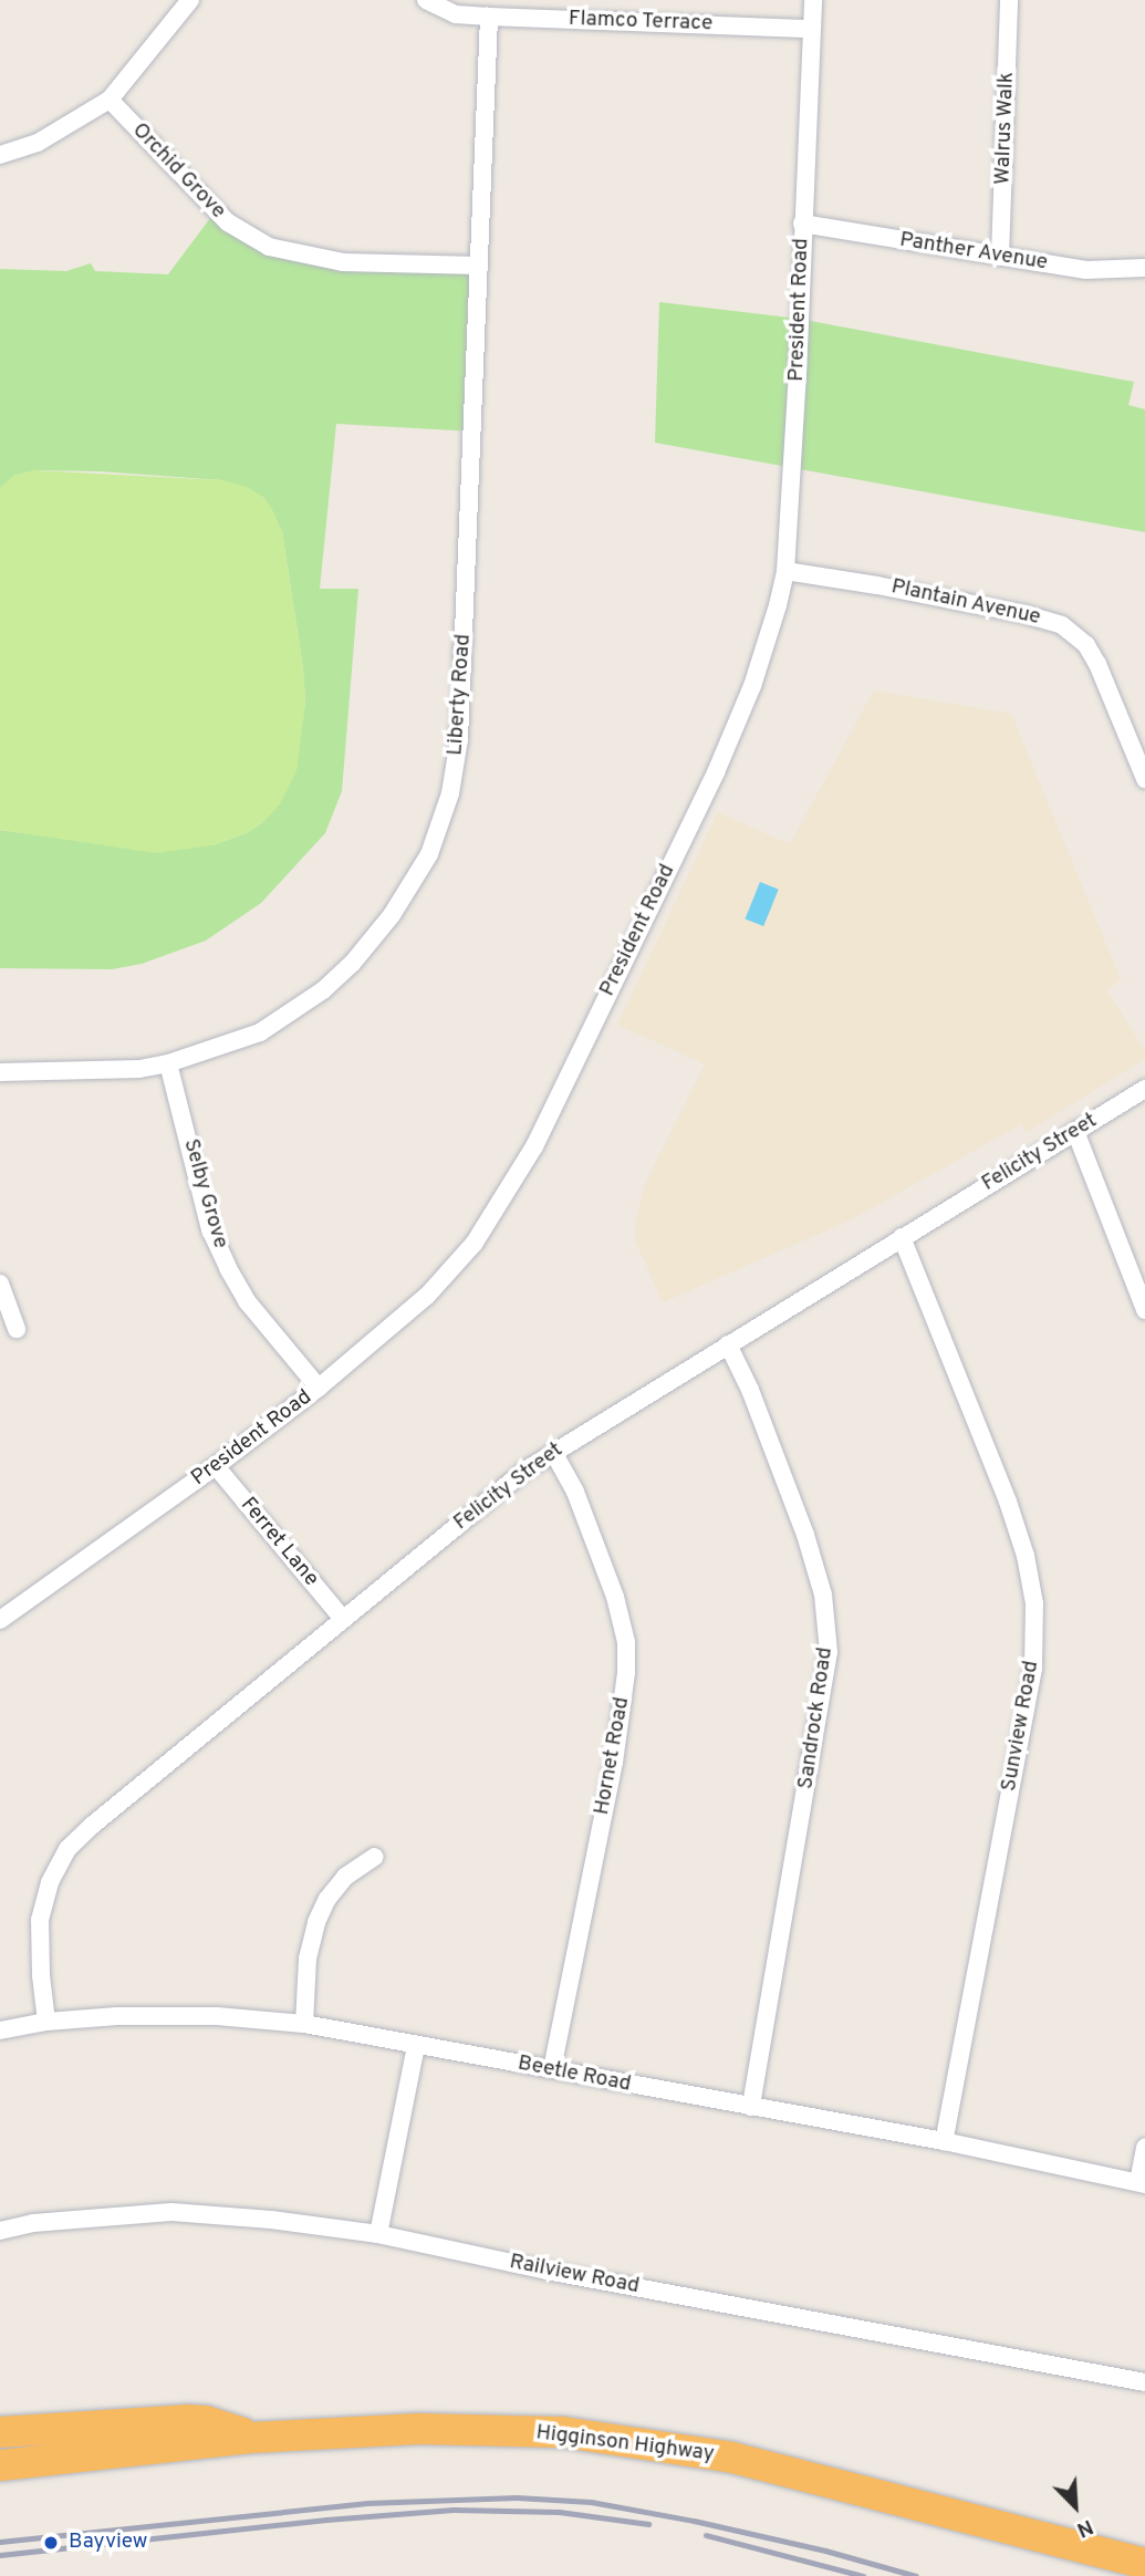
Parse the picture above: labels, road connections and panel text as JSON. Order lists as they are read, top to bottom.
{
  "streets": {
    "highway": ["Higginson Highway"],
    "street": [
      "Flamco Terrace",
      "Walrus Walk",
      "Orchid Grove",
      "Panther Avenue",
      "President Road",
      "Plantain Avenue",
      "Liberty Road",
      "Felicity Street",
      "Selby Grove",
      "Ferret Lane",
      "Sandrock Road",
      "Sunview Road",
      "Hornet Road",
      "Beetle Road",
      "Railview Road"
    ]
  },
  "crossings": [
    ["Flamco Terrace", "President Road"],
    ["Flamco Terrace", "Liberty Road"],
    ["Walrus Walk", "Panther Avenue"],
    ["Orchid Grove", "Liberty Road"],
    ["Panther Avenue", "President Road"],
    ["President Road", "Plantain Avenue"],
    ["President Road", "Selby Grove"],
    ["President Road", "Ferret Lane"],
    ["Liberty Road", "Selby Grove"],
    ["Felicity Street", "Ferret Lane"],
    ["Felicity Street", "Sandrock Road"],
    ["Felicity Street", "Sunview Road"],
    ["Felicity Street", "Hornet Road"],
    ["Felicity Street", "Beetle Road"],
    ["Sandrock Road", "Beetle Road"],
    ["Sunview Road", "Beetle Road"],
    ["Hornet Road", "Beetle Road"]
  ],
  "places": ["Bayview"],
  "north": "bottom right"
}
